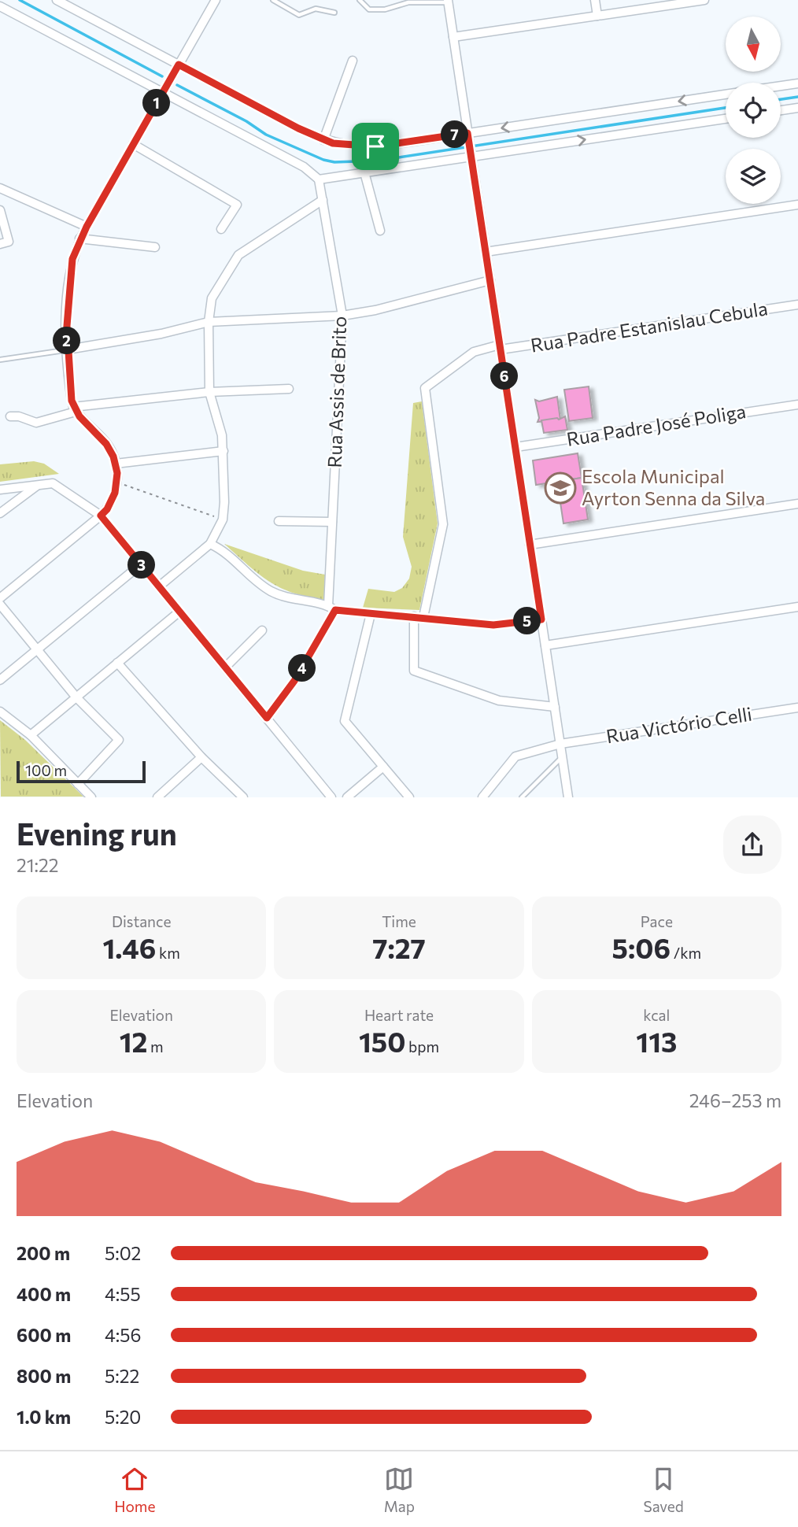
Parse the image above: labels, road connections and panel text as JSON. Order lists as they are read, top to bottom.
{
  "streets": {
    "street": [
      "Rua Padre Estanislau Cebula",
      "Rua Assis de Brito",
      "Rua Padre José Poliga",
      "Rua Victório Celli"
    ]
  },
  "places": {
    "school or university": ["Escola Municipal Ayrton Senna da Silva"]
  },
  "scale_bar": "100 m",
  "north": "bottom",
  "page": {
    "pins": [
      "1",
      "7",
      "2",
      "6",
      "3",
      "5",
      "4"
    ],
    "scale": "100 m",
    "heading": ["Evening run", "21:22"],
    "stats": [
      ["Distance", "1.46 km"],
      ["Time", "7:27"],
      ["Pace", "5:06 /km"],
      ["Elevation", "12 m"],
      ["Heart rate", "150 bpm"],
      ["kcal", "113"]
    ],
    "chart": ["Elevation", "246–253 m"],
    "list": [
      {
        "name": "200 m",
        "note": "5:02"
      },
      {
        "name": "400 m",
        "note": "4:55"
      },
      {
        "name": "600 m",
        "note": "4:56"
      },
      {
        "name": "800 m",
        "note": "5:22"
      },
      {
        "name": "1.0 km",
        "note": "5:20"
      }
    ],
    "tabs": ["Home", "Map", "Saved"]
  }
}
